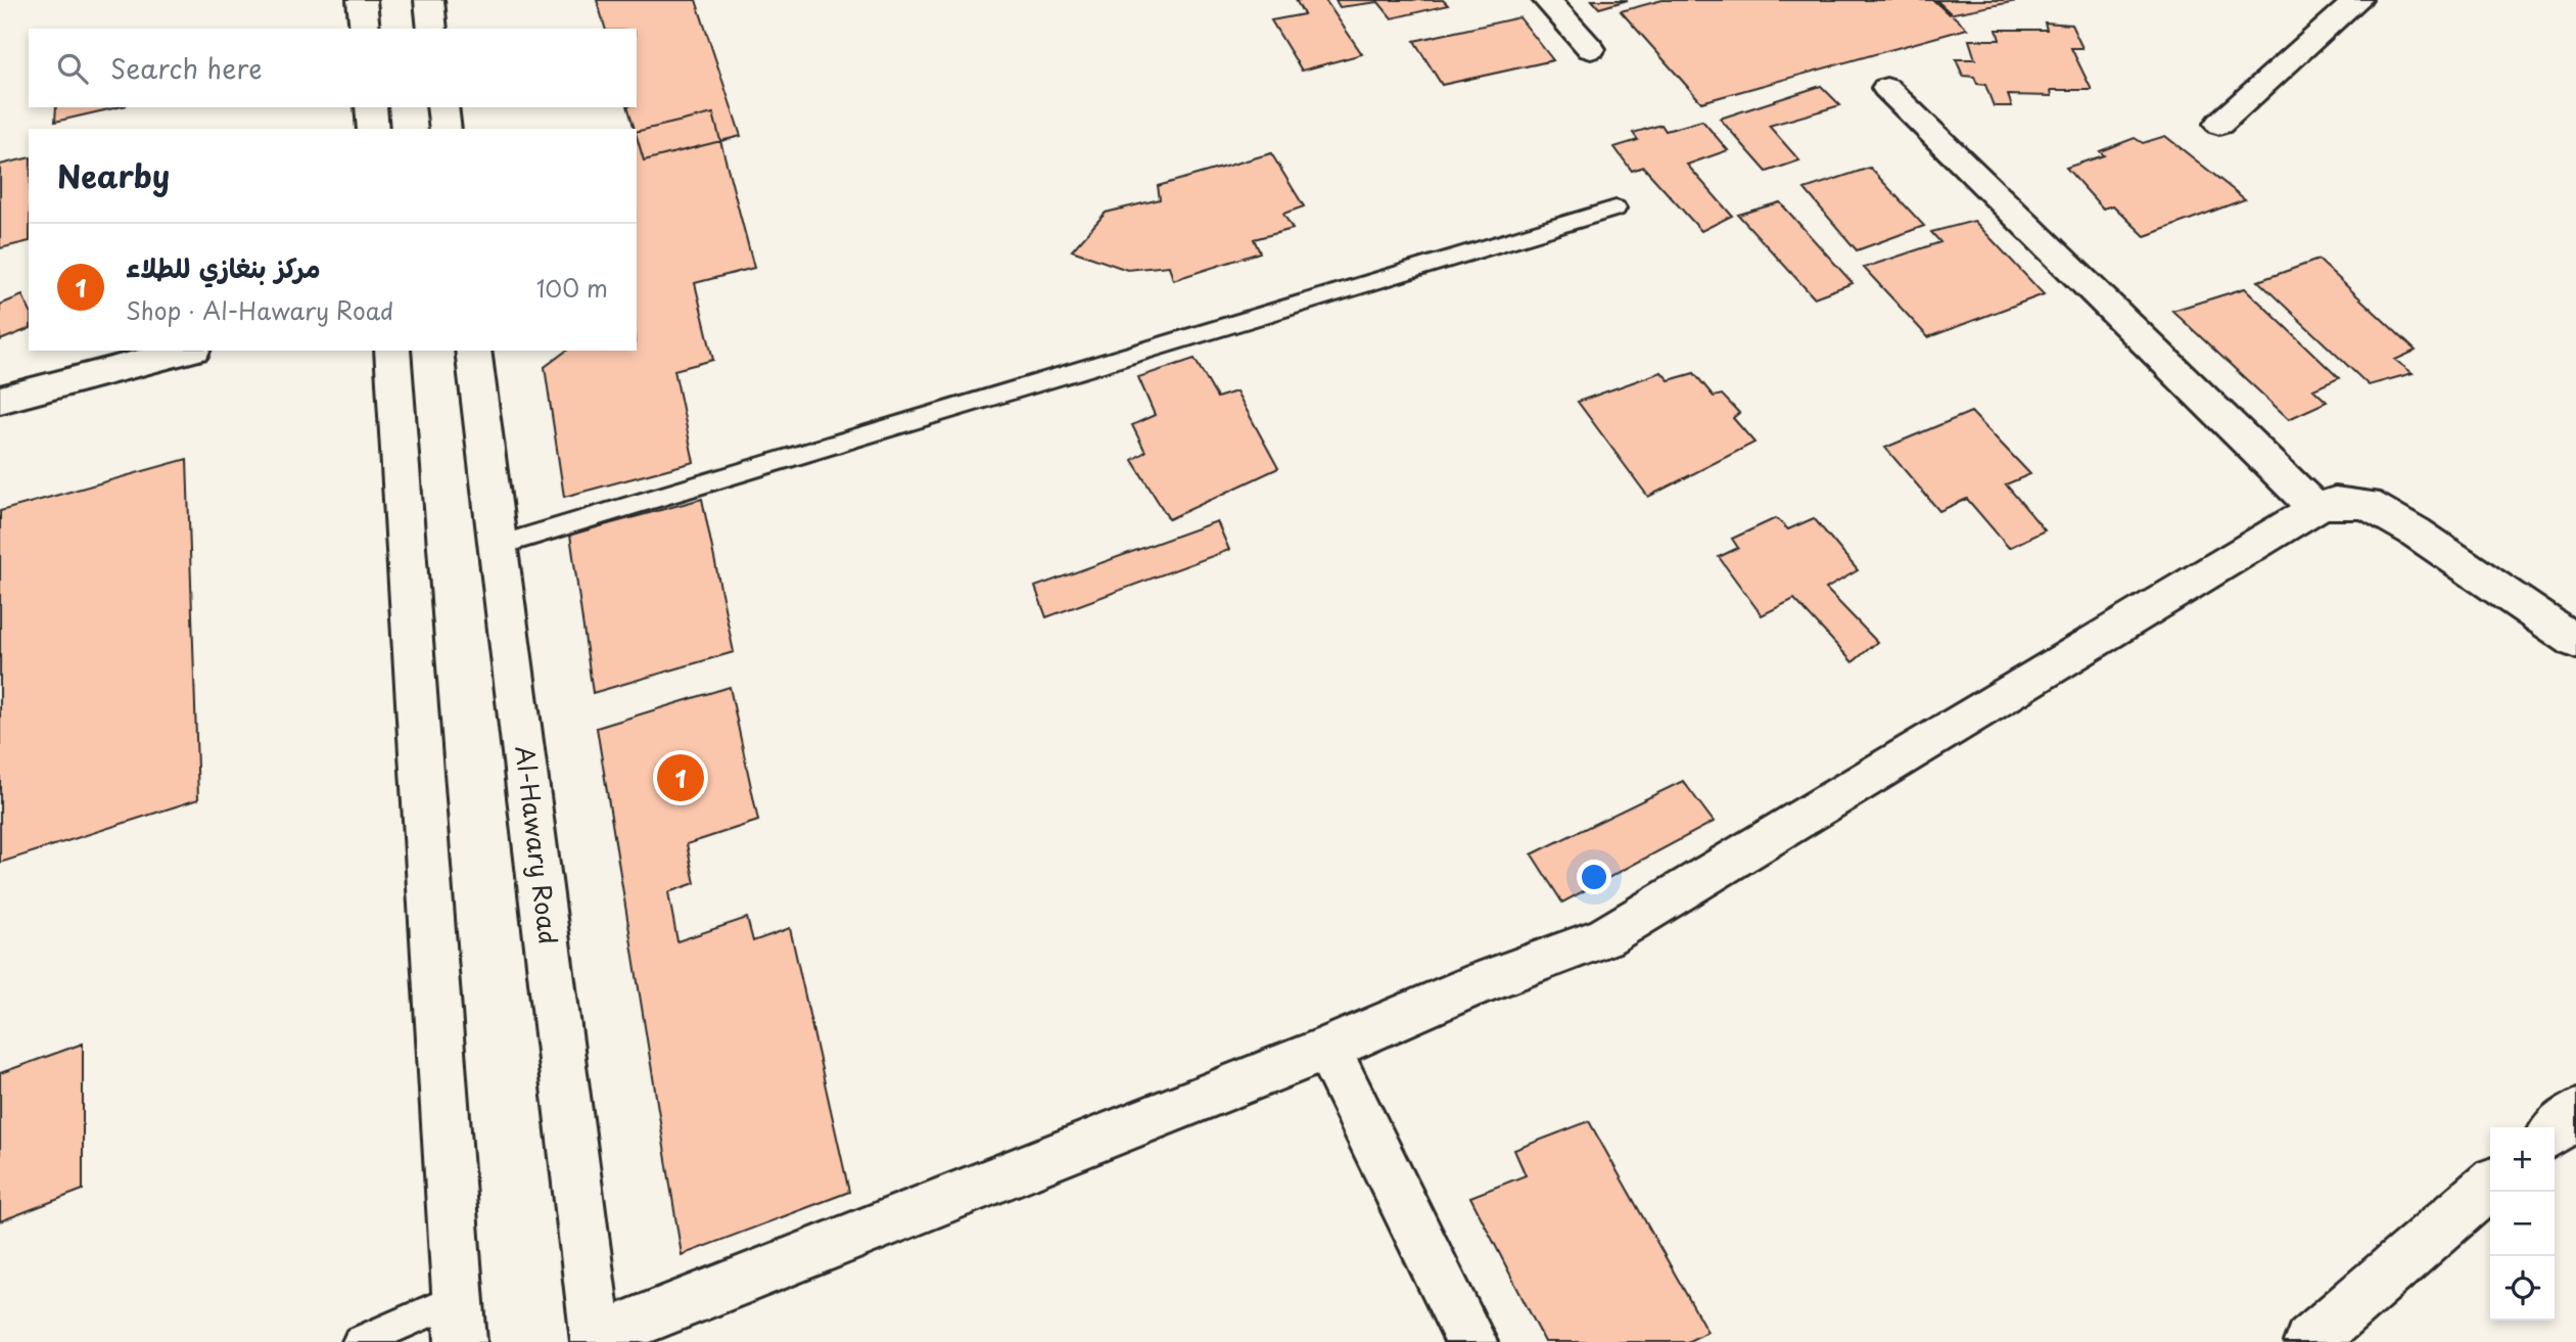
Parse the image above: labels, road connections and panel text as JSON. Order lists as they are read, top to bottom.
{
  "streets": {
    "main road": ["Al-Hawary Road"]
  },
  "page": {
    "search": "Search here",
    "heading": "Nearby",
    "list": [
      {
        "mark": "1",
        "name": "مركز بنغازي للطلاء",
        "note": "Shop · Al-Hawary Road",
        "value": "100 m"
      }
    ],
    "pins": "1",
    "map_buttons": ["+", "−"]
  }
}
